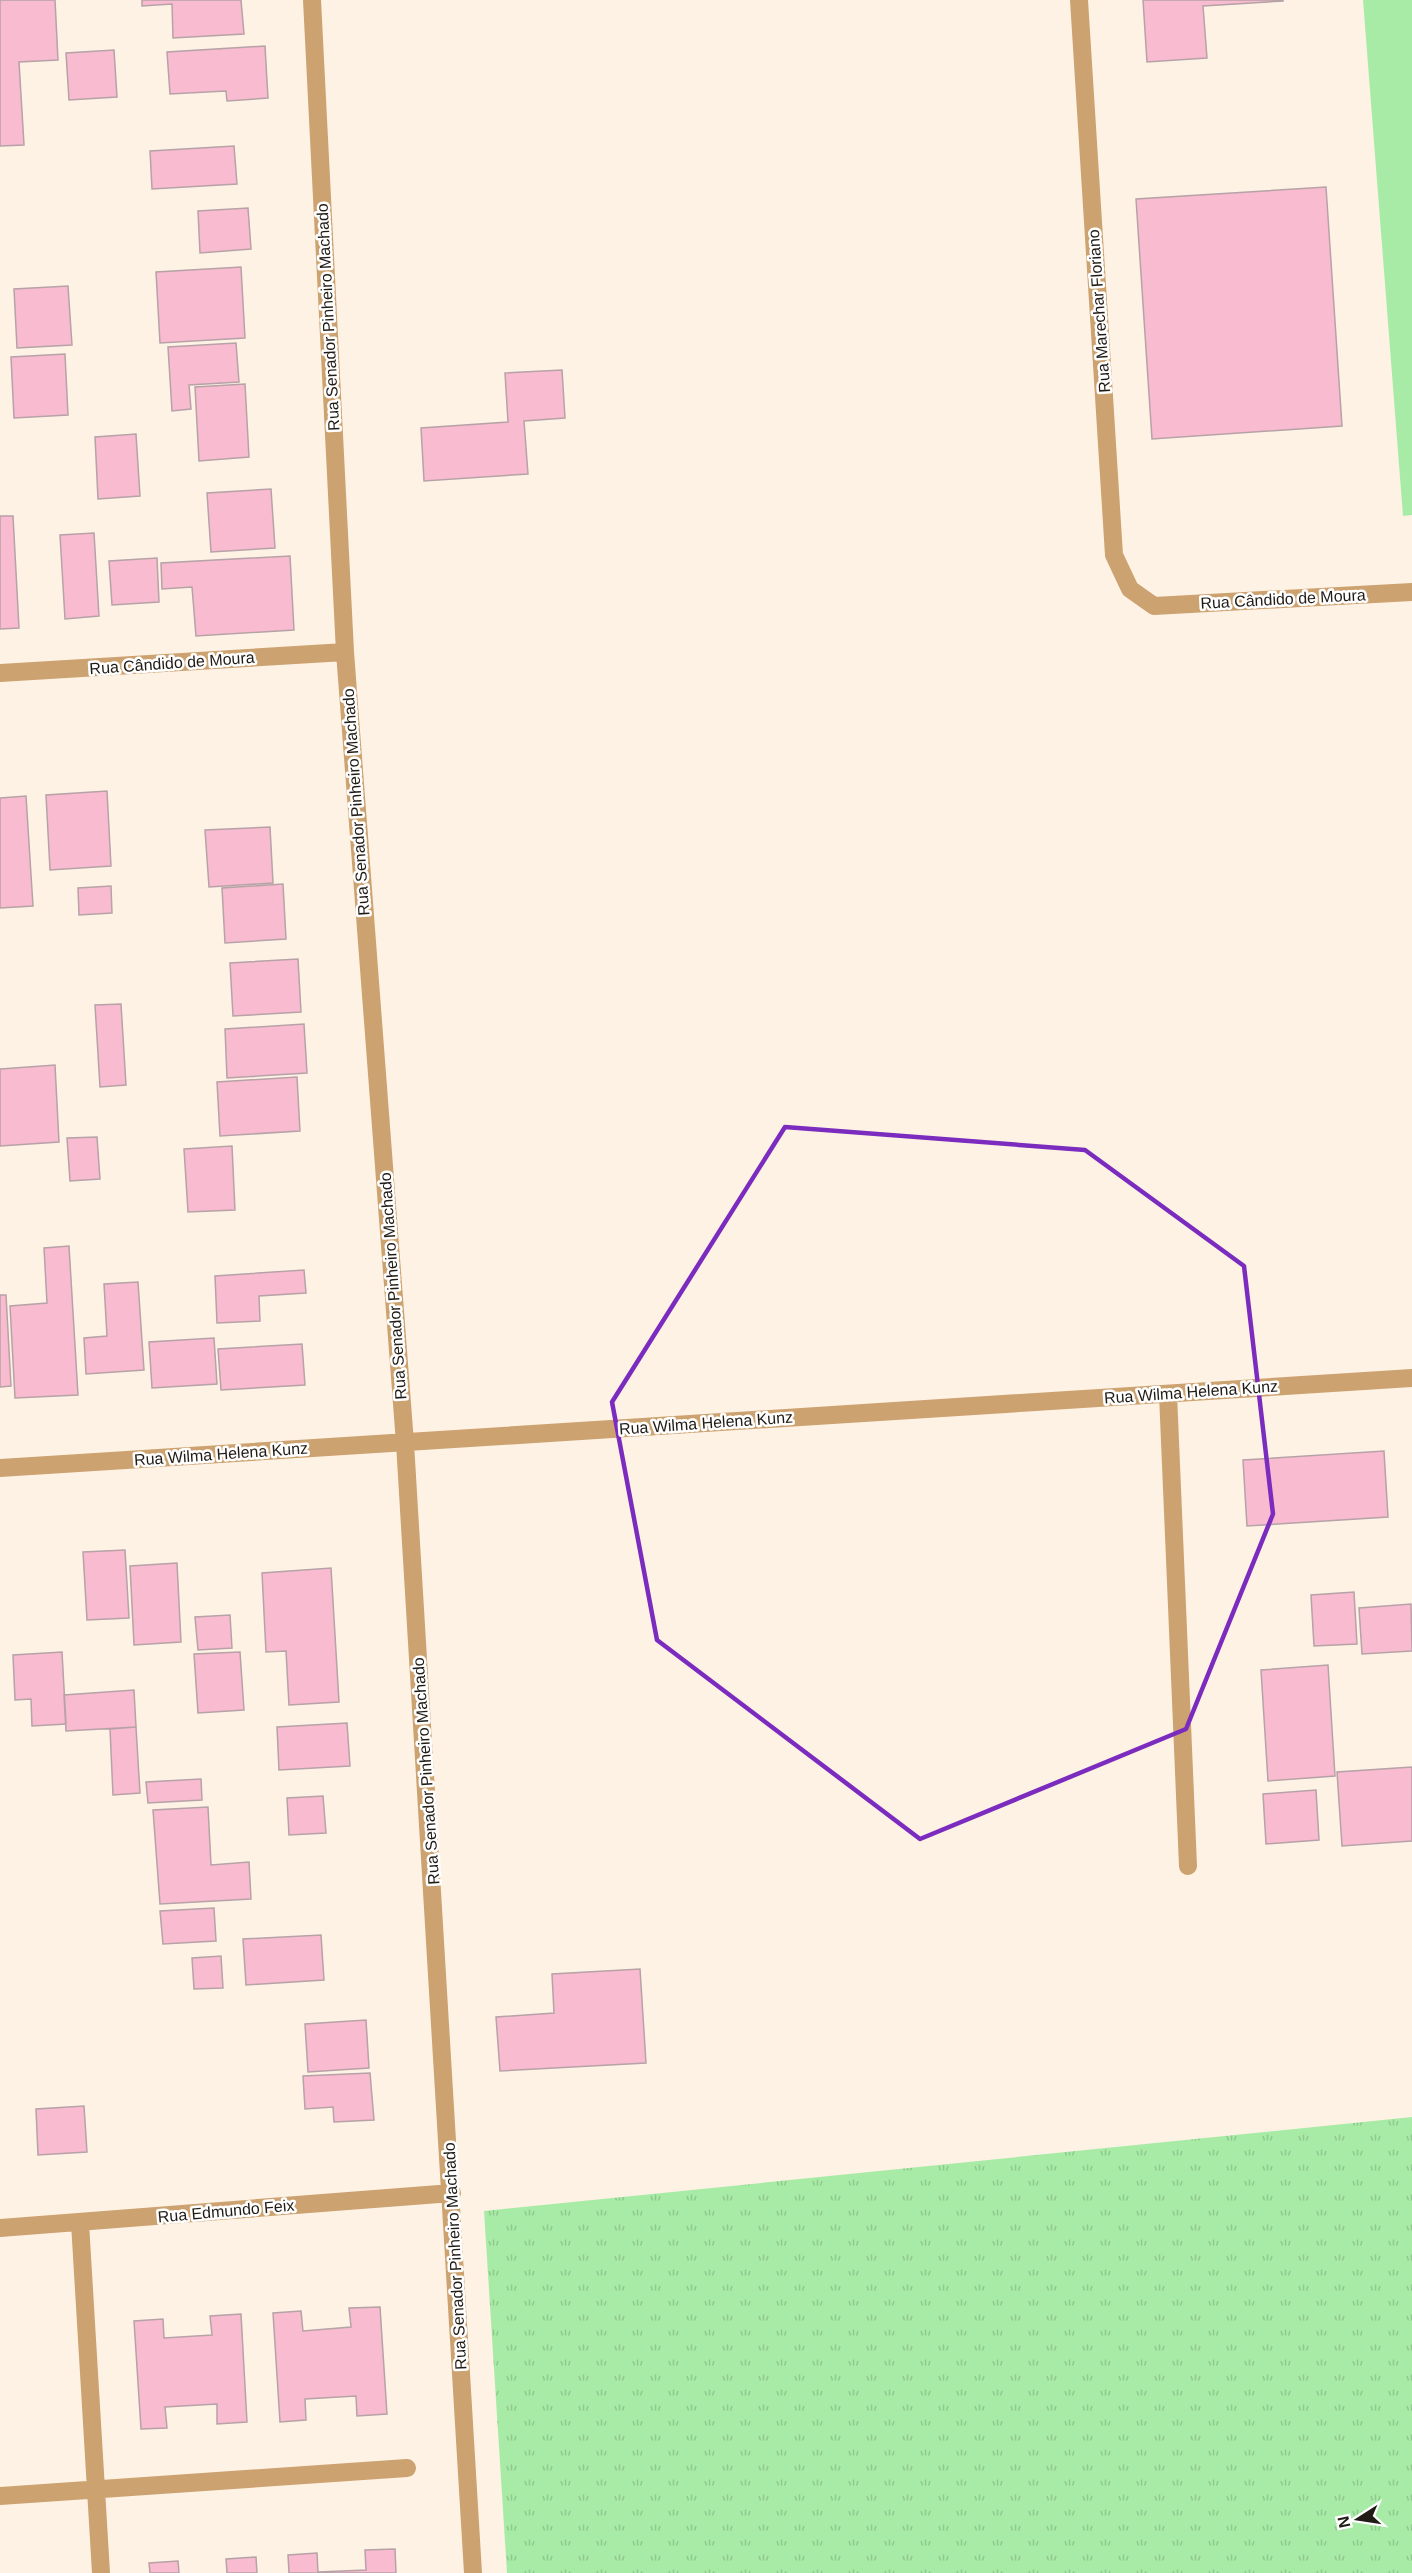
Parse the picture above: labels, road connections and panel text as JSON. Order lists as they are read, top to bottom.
{
  "streets": {
    "street": [
      "Rua Marechar Floriano",
      "Rua Senador Pinheiro Machado",
      "Rua Cândido de Moura",
      "Rua Wilma Helena Kunz",
      "Rua Edmundo Feix"
    ]
  },
  "crossings": [
    ["Rua Marechar Floriano", "Rua Cândido de Moura"],
    ["Rua Senador Pinheiro Machado", "Rua Cândido de Moura"],
    ["Rua Senador Pinheiro Machado", "Rua Wilma Helena Kunz"],
    ["Rua Senador Pinheiro Machado", "Rua Edmundo Feix"]
  ],
  "north": "left"
}
